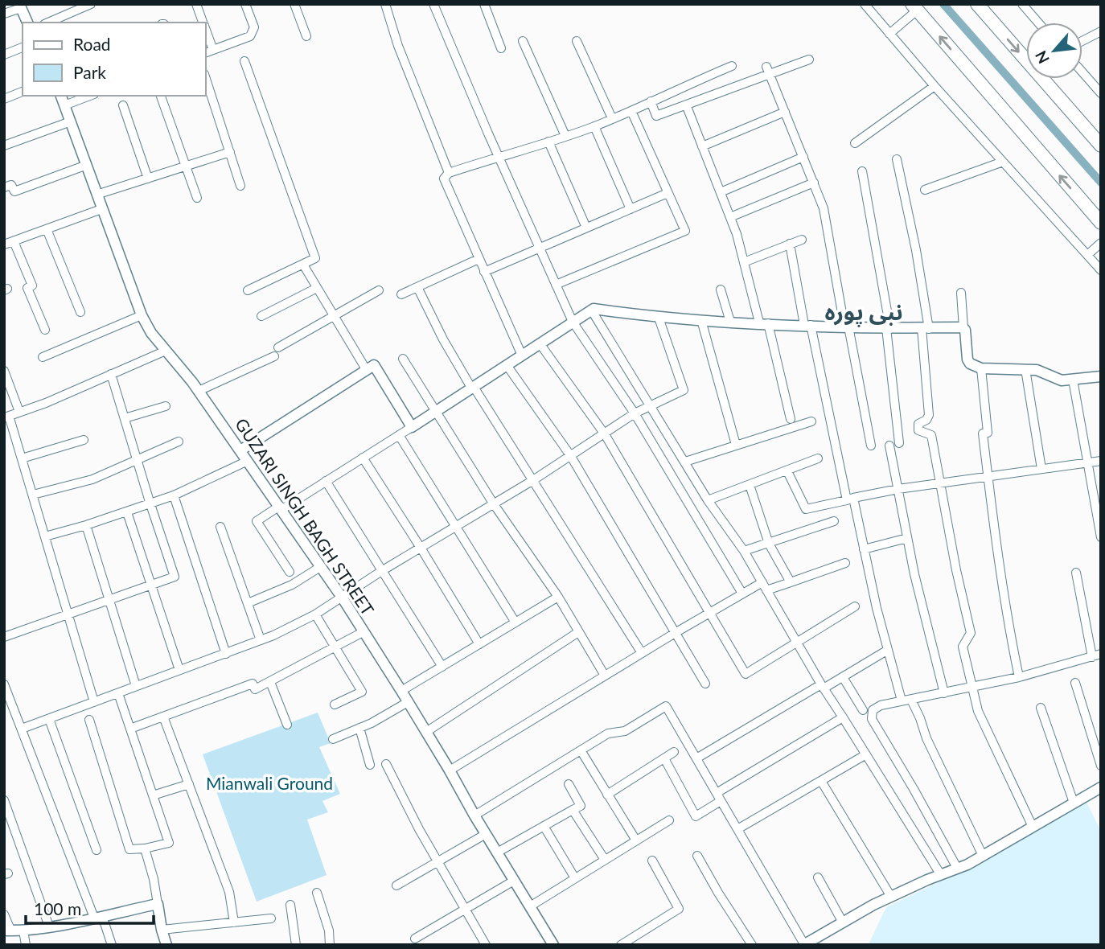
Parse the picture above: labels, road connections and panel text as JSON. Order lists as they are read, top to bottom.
{
  "streets": {
    "street": ["GUZARI SINGH BAGH STREET"]
  },
  "districts": ["نبی پورہ"],
  "parks": ["Mianwali Ground"],
  "legend": ["Road", "Park"],
  "scale_bar": "100 m",
  "north": "bottom left"
}
